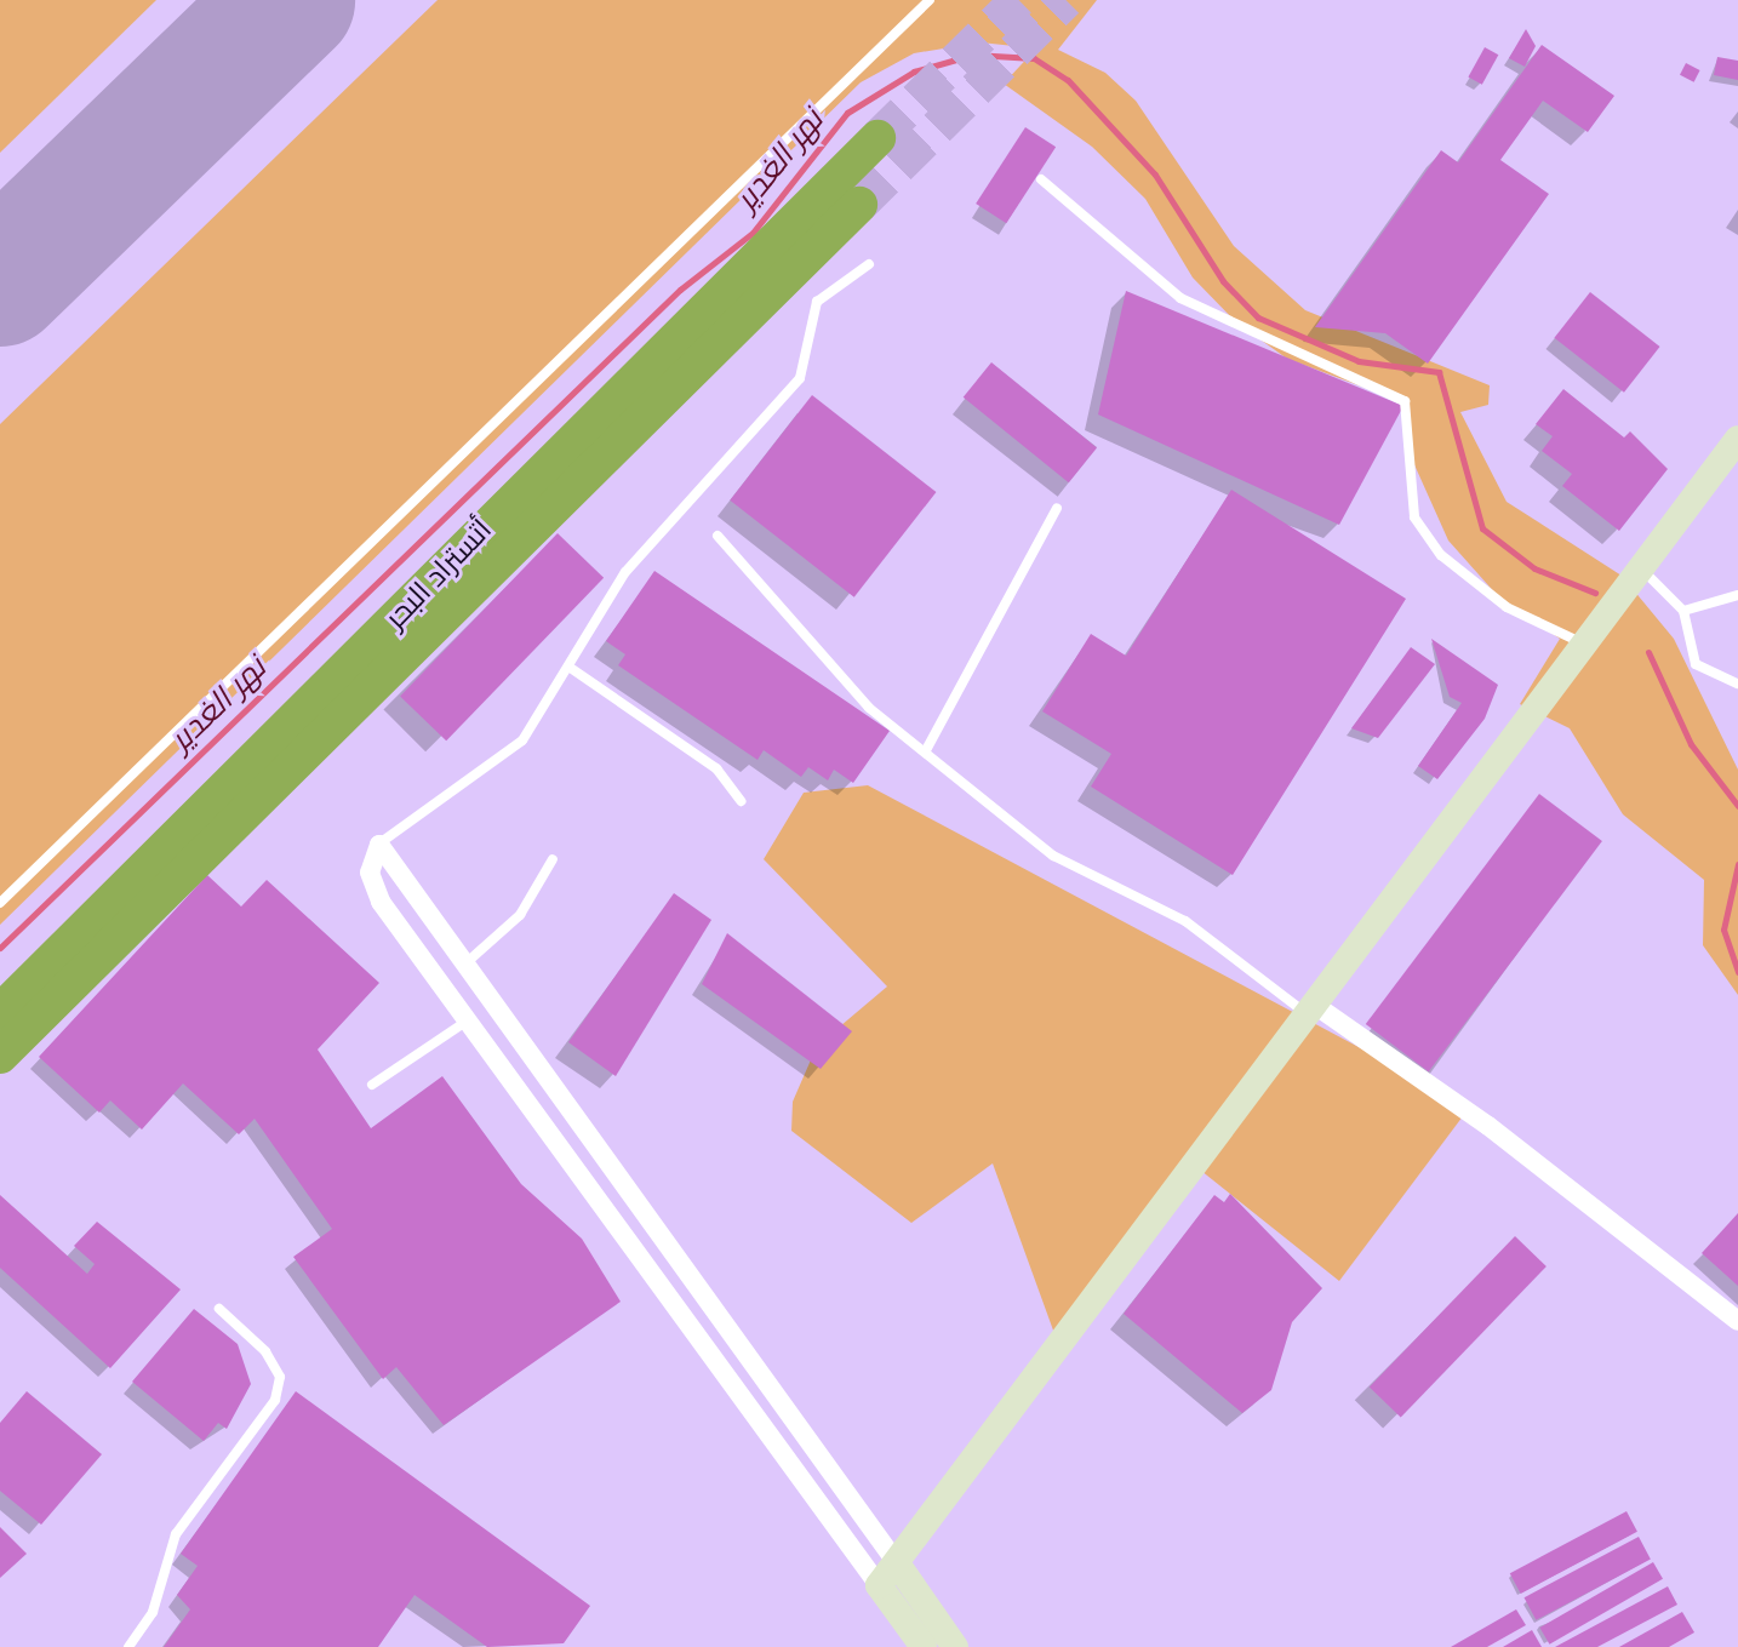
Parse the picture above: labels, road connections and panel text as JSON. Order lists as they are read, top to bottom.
{
  "streets": {
    "highway": ["أتستراد البحر"]
  },
  "water": ["نهر الغدير"]
}
